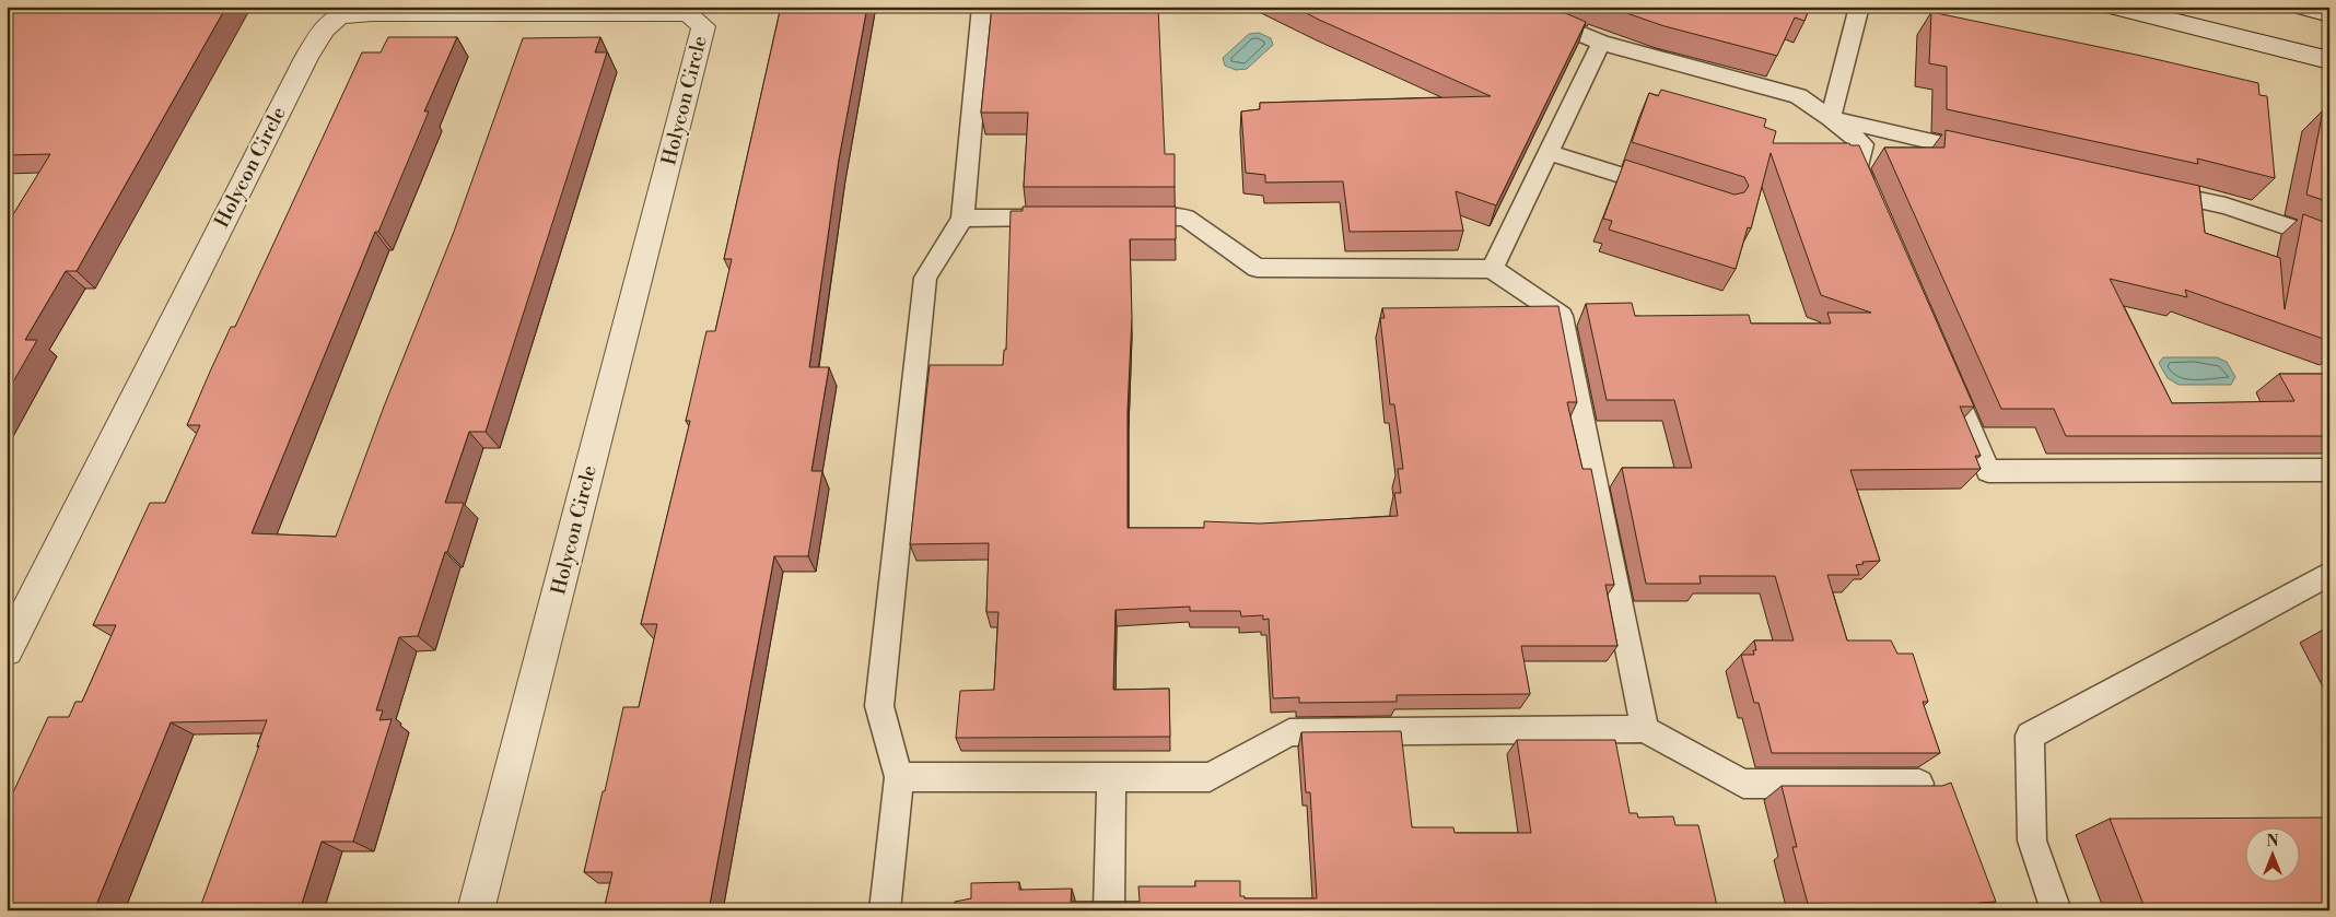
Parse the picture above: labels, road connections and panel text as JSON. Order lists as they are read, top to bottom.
{
  "streets": {
    "street": ["Holycon Circle"]
  },
  "north": "top"
}
